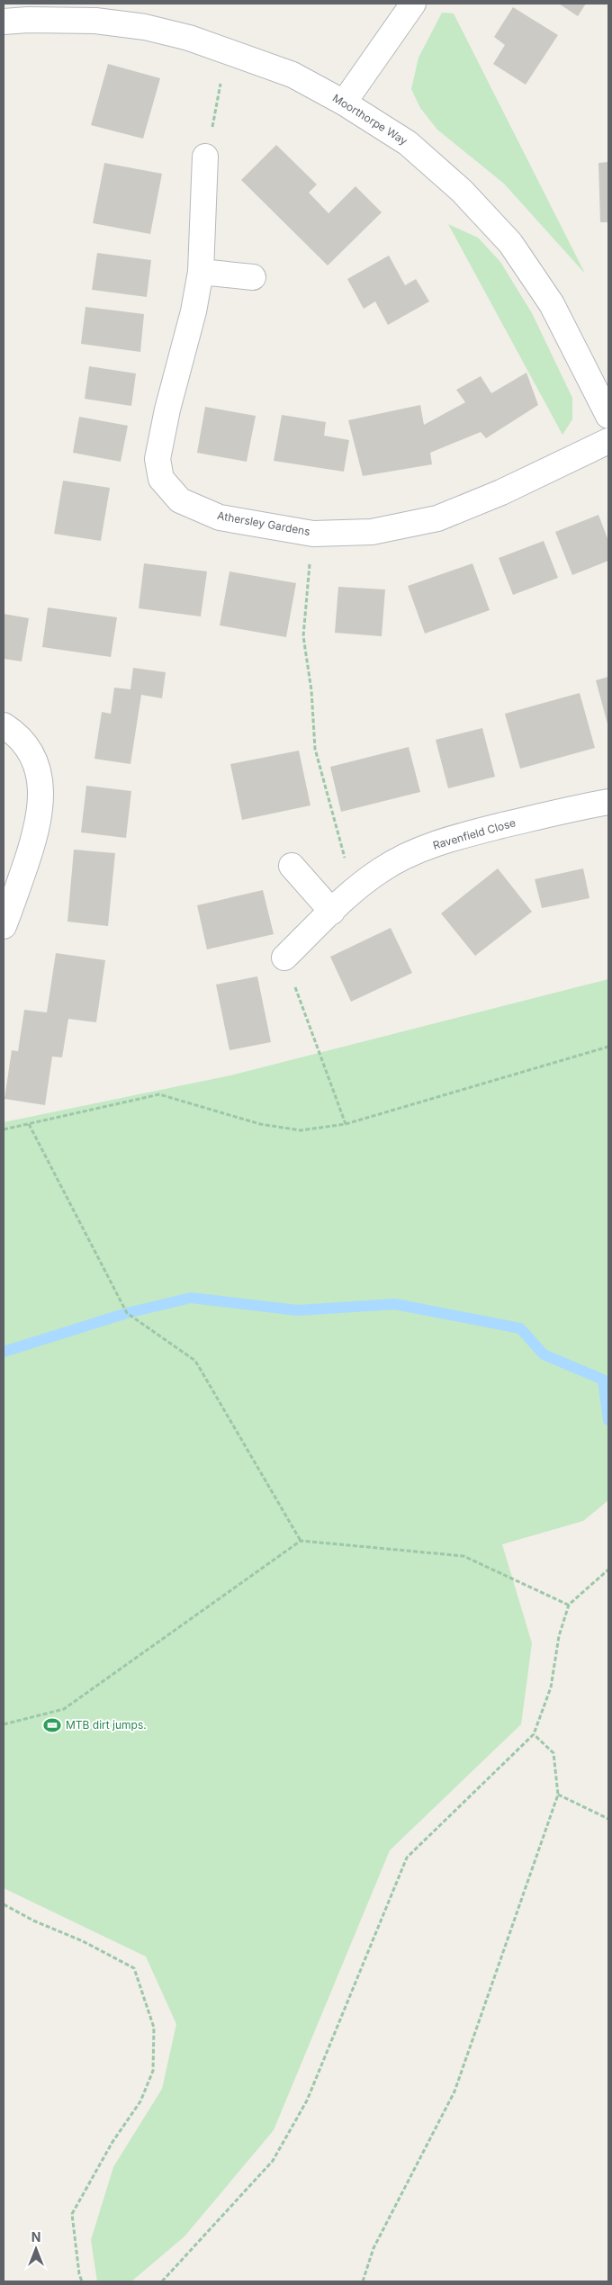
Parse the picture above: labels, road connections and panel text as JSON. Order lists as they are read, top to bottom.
{
  "streets": {
    "street": ["Moorthorpe Way", "Athersley Gardens", "Ravenfield Close"]
  },
  "places": {
    "sports": ["MTB dirt jumps."]
  },
  "north": "top"
}
